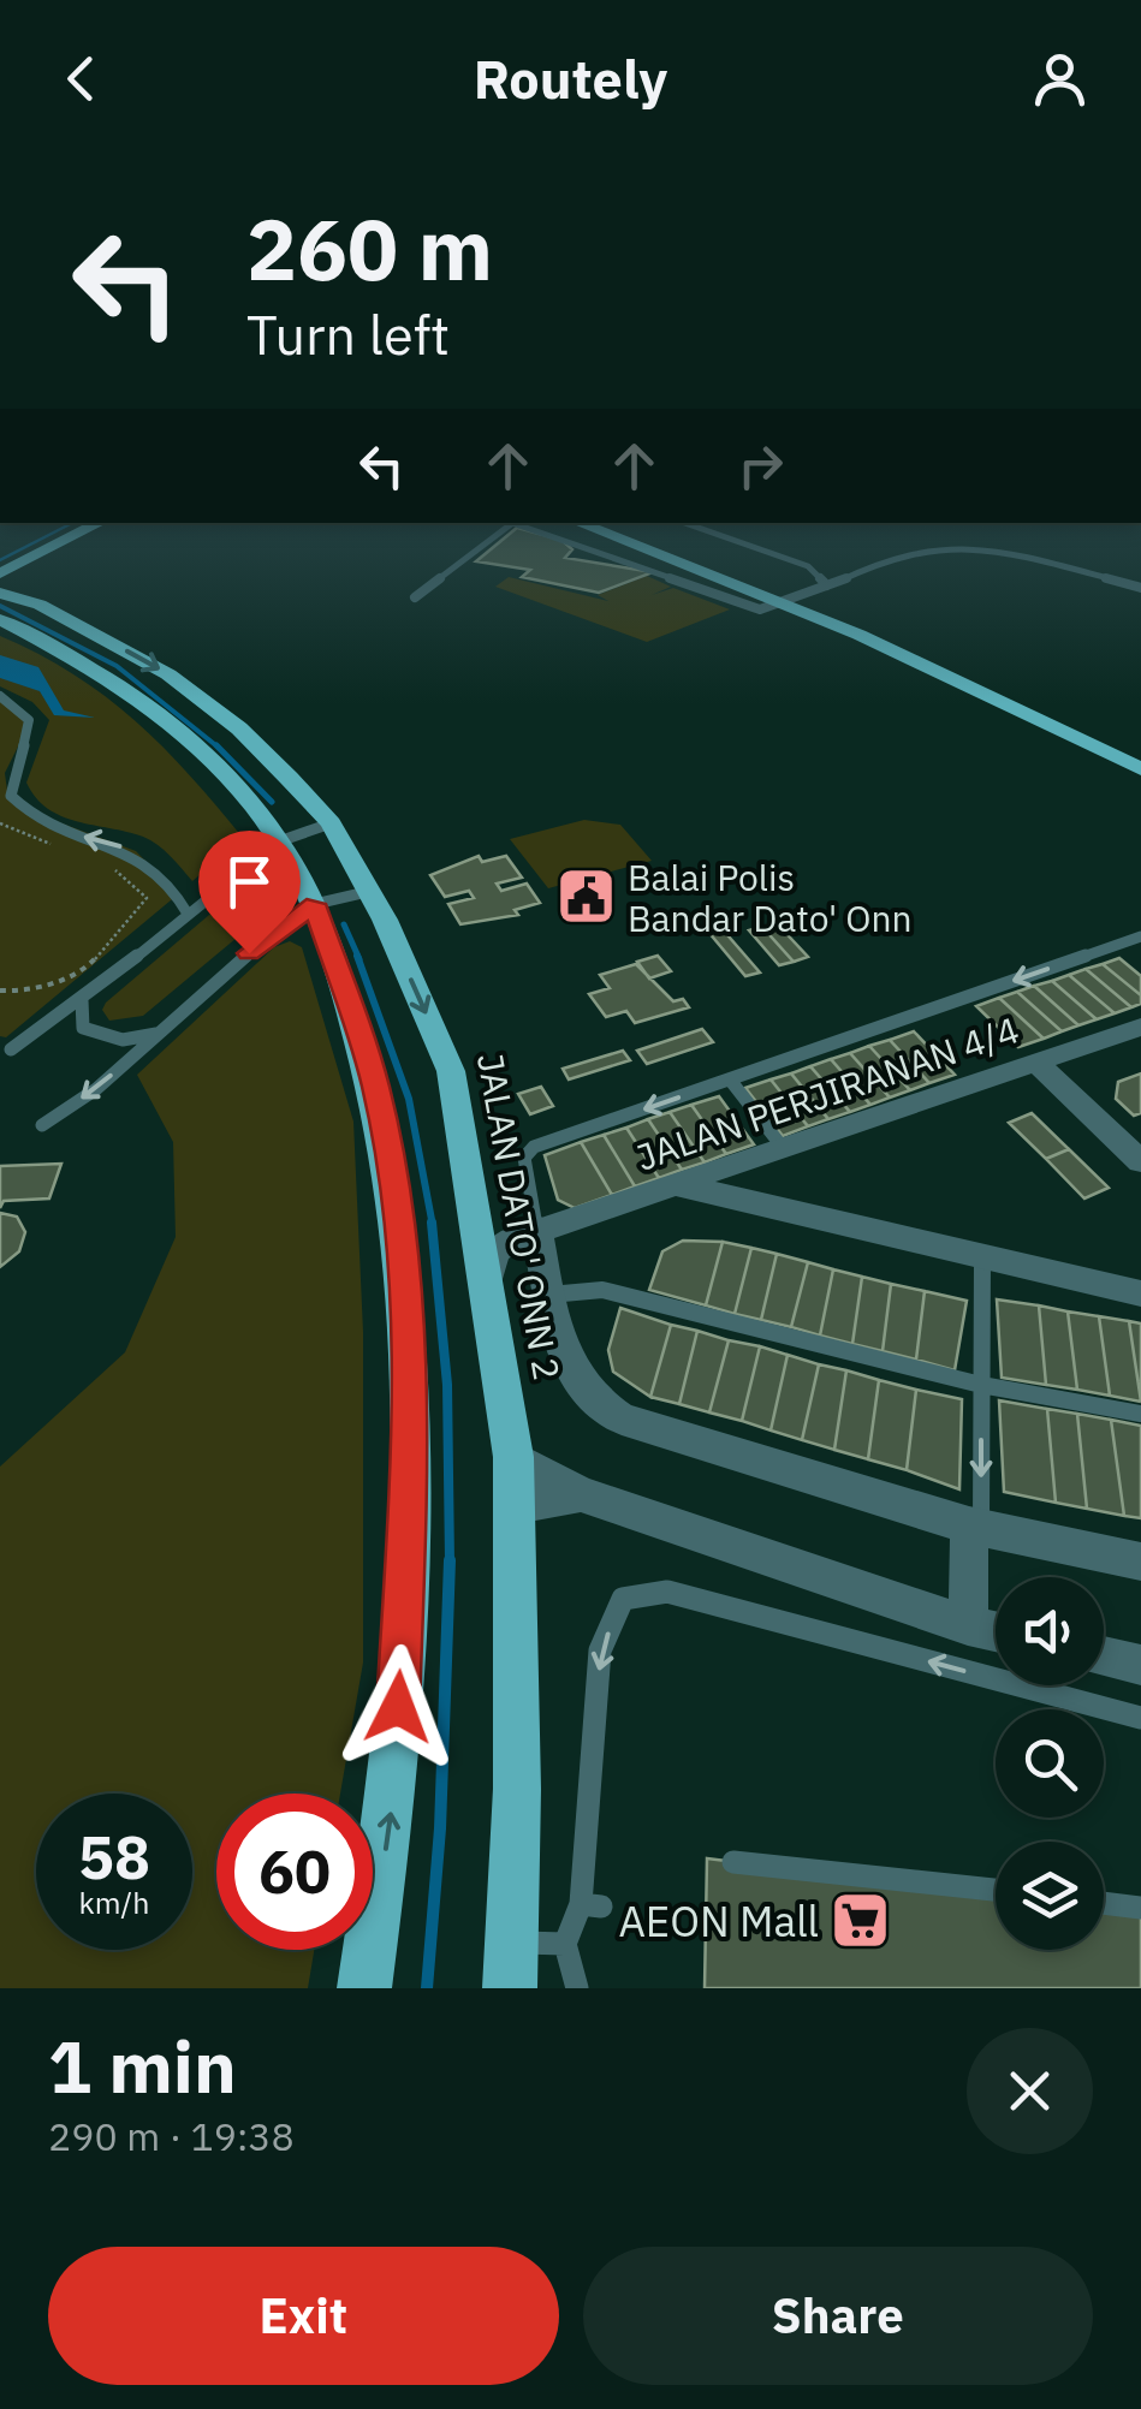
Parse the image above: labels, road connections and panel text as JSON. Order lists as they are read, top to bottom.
{
  "streets": {
    "main road": ["JALAN DATO' ONN 2"],
    "street": ["JALAN PERJIRANAN 4/4"]
  },
  "crossings": [
    ["JALAN PERJIRANAN 4/4", "JALAN DATO' ONN 2"]
  ],
  "places": {
    "public building": ["Balai Polis Bandar Dato' Onn"],
    "supermarket": ["AEON Mall"]
  },
  "page": {
    "header": "Routely",
    "turn": ["260 m", "Turn left"],
    "speed": "58 km/h",
    "limit": "60",
    "heading": ["1 min", "290 m · 19:38"],
    "buttons": ["Exit", "Share"]
  }
}
